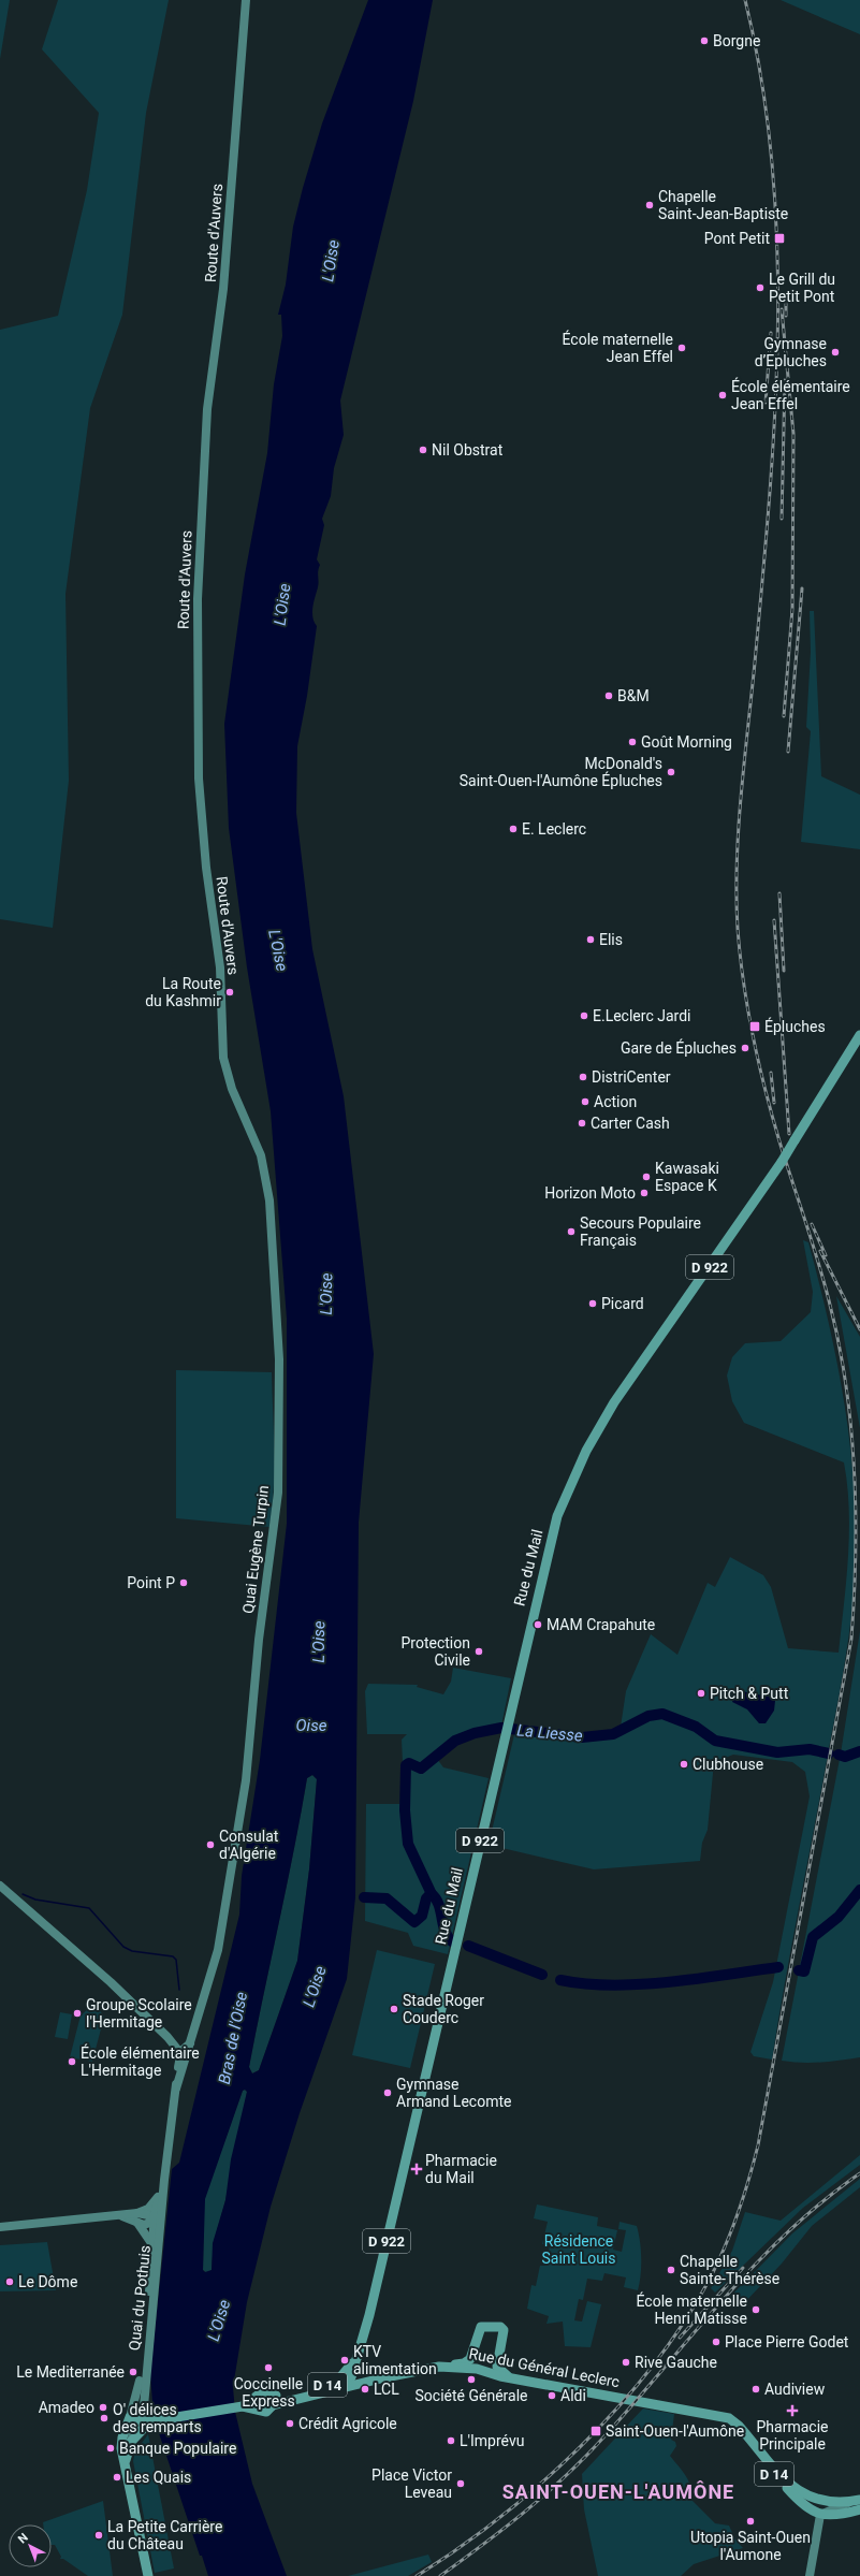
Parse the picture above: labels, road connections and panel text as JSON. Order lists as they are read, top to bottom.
{
  "streets": {
    "main road": [
      "Route d'Auvers",
      "D 922",
      "Quai Eugène Turpin",
      "Rue du Mail",
      "Quai du Pothuis",
      "Rue du Général Leclerc",
      "D 14"
    ]
  },
  "crossings": [
    ["Route d'Auvers", "Quai Eugène Turpin"],
    ["Quai Eugène Turpin", "Quai du Pothuis"],
    ["Rue du Mail", "Rue du Général Leclerc"],
    ["Rue du Général Leclerc", "D 14"]
  ],
  "districts": ["SAINT-OUEN-L'AUMÔNE"],
  "water": [
    "L'Oise",
    "Oise",
    "La Liesse",
    "Bras de l'Oise"
  ],
  "parks": ["Résidence Saint Louis"],
  "places": {
    "other": [
      "Borgne",
      "Chapelle Saint-Jean-Baptiste",
      "Le Grill du Petit Pont",
      "École maternelle Jean Effel",
      "Gymnase d’Epluches",
      "École élémentaire Jean Effel",
      "Nil Obstrat",
      "B&M",
      "Goût Morning",
      "McDonald's Saint-Ouen-l'Aumône Épluches",
      "E. Leclerc",
      "Elis",
      "La Route du Kashmir",
      "E.Leclerc Jardi",
      "Gare de Épluches",
      "DistriCenter",
      "Action",
      "Carter Cash",
      "Kawasaki Espace K",
      "Horizon Moto",
      "Secours Populaire Français",
      "Picard",
      "Point P",
      "MAM Crapahute",
      "Protection Civile",
      "Pitch & Putt",
      "Clubhouse",
      "Consulat d'Algérie",
      "Stade Roger Couderc",
      "Groupe Scolaire l'Hermitage",
      "École élémentaire L'Hermitage",
      "Gymnase Armand Lecomte",
      "Chapelle Sainte-Thérèse",
      "Le Dôme",
      "École maternelle Henri Matisse",
      "Place Pierre Godet",
      "KTV alimentation",
      "Rive Gauche",
      "Coccinelle Express",
      "Le Mediterranée",
      "Société Générale",
      "LCL",
      "Audiview",
      "Aldi",
      "Amadeo",
      "O' délices des remparts",
      "Crédit Agricole",
      "L'Imprévu",
      "Banque Populaire",
      "Les Quais",
      "Place Victor Leveau",
      "Utopia Saint-Ouen l'Aumone",
      "La Petite Carrière du Château"
    ],
    "transit": ["Pont Petit", "Épluches", "Saint-Ouen-l'Aumône"],
    "health": ["Pharmacie du Mail", "Pharmacie Principale"]
  },
  "north": "top left"
}
